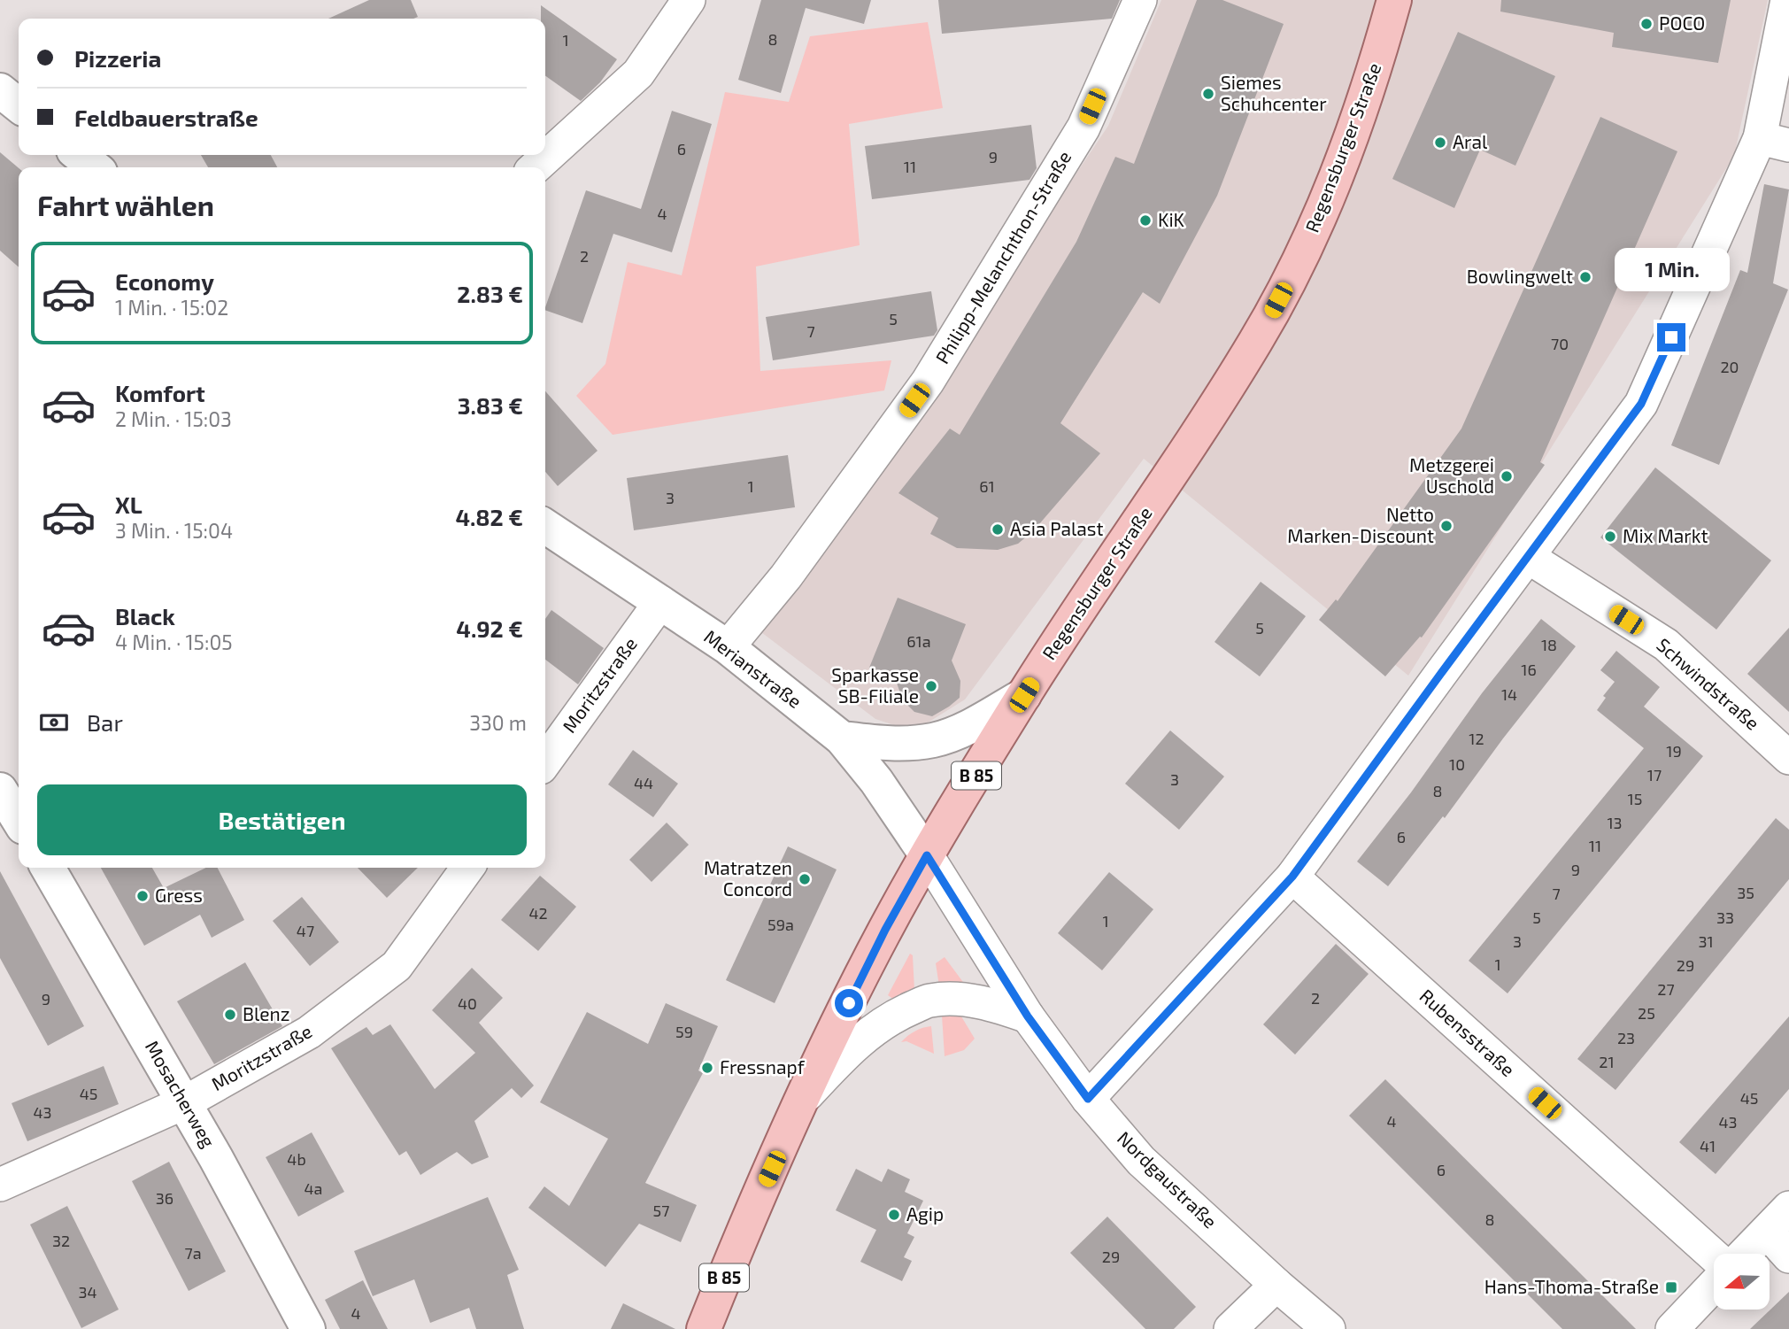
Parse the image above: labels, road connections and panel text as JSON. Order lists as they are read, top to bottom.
{
  "streets": {
    "main road": ["Regensburger Straße", "B 85"],
    "street": [
      "Philipp-Melanchthon-Straße",
      "Merianstraße",
      "Schwindstraße",
      "Moritzstraße",
      "Rubensstraße",
      "Mosacherweg",
      "Nordgaustraße"
    ]
  },
  "crossings": [
    ["Regensburger Straße", "Merianstraße"],
    ["Regensburger Straße", "Nordgaustraße"],
    ["Philipp-Melanchthon-Straße", "Merianstraße"],
    ["Merianstraße", "Moritzstraße"],
    ["Merianstraße", "Nordgaustraße"],
    ["Moritzstraße", "Mosacherweg"]
  ],
  "places": {
    "other": [
      "POCO",
      "Siemes Schuhcenter",
      "Aral",
      "KiK",
      "Bowlingwelt",
      "Metzgerei Uschold",
      "Netto Marken-Discount",
      "Asia Palast",
      "Mix Markt",
      "Sparkasse SB-Filiale",
      "Matratzen Concord",
      "Gress",
      "Blenz",
      "Fressnapf",
      "Agip"
    ],
    "transit": ["Hans-Thoma-Straße"]
  },
  "house_numbers": [
    "8",
    "1",
    "6",
    "9",
    "11",
    "4",
    "2",
    "5",
    "7",
    "70",
    "20",
    "1",
    "61",
    "3",
    "5",
    "61a",
    "18",
    "16",
    "14",
    "12",
    "19",
    "10",
    "17",
    "3",
    "44",
    "8",
    "15",
    "13",
    "6",
    "11",
    "9",
    "35",
    "7",
    "42",
    "5",
    "33",
    "1",
    "59a",
    "47",
    "3",
    "31",
    "1",
    "29",
    "27",
    "2",
    "9",
    "40",
    "25",
    "59",
    "23",
    "21",
    "45",
    "45",
    "43",
    "4",
    "43",
    "41",
    "4b",
    "6",
    "4a",
    "36",
    "57",
    "8",
    "32",
    "7a",
    "29",
    "34",
    "4"
  ],
  "north": "left",
  "page": {
    "banner": ["Pizzeria", "Feldbauerstraße"],
    "heading": "Fahrt wählen",
    "list": [
      {
        "name": "Economy",
        "note": "1 Min. · 15:02",
        "value": "2.83 €"
      },
      {
        "name": "Komfort",
        "note": "2 Min. · 15:03",
        "value": "3.83 €"
      },
      {
        "name": "XL",
        "note": "3 Min. · 15:04",
        "value": "4.82 €"
      },
      {
        "name": "Black",
        "note": "4 Min. · 15:05",
        "value": "4.92 €"
      }
    ],
    "bubble": "1 Min.",
    "pay": ["Bar", "330 m"],
    "buttons": "Bestätigen"
  }
}
